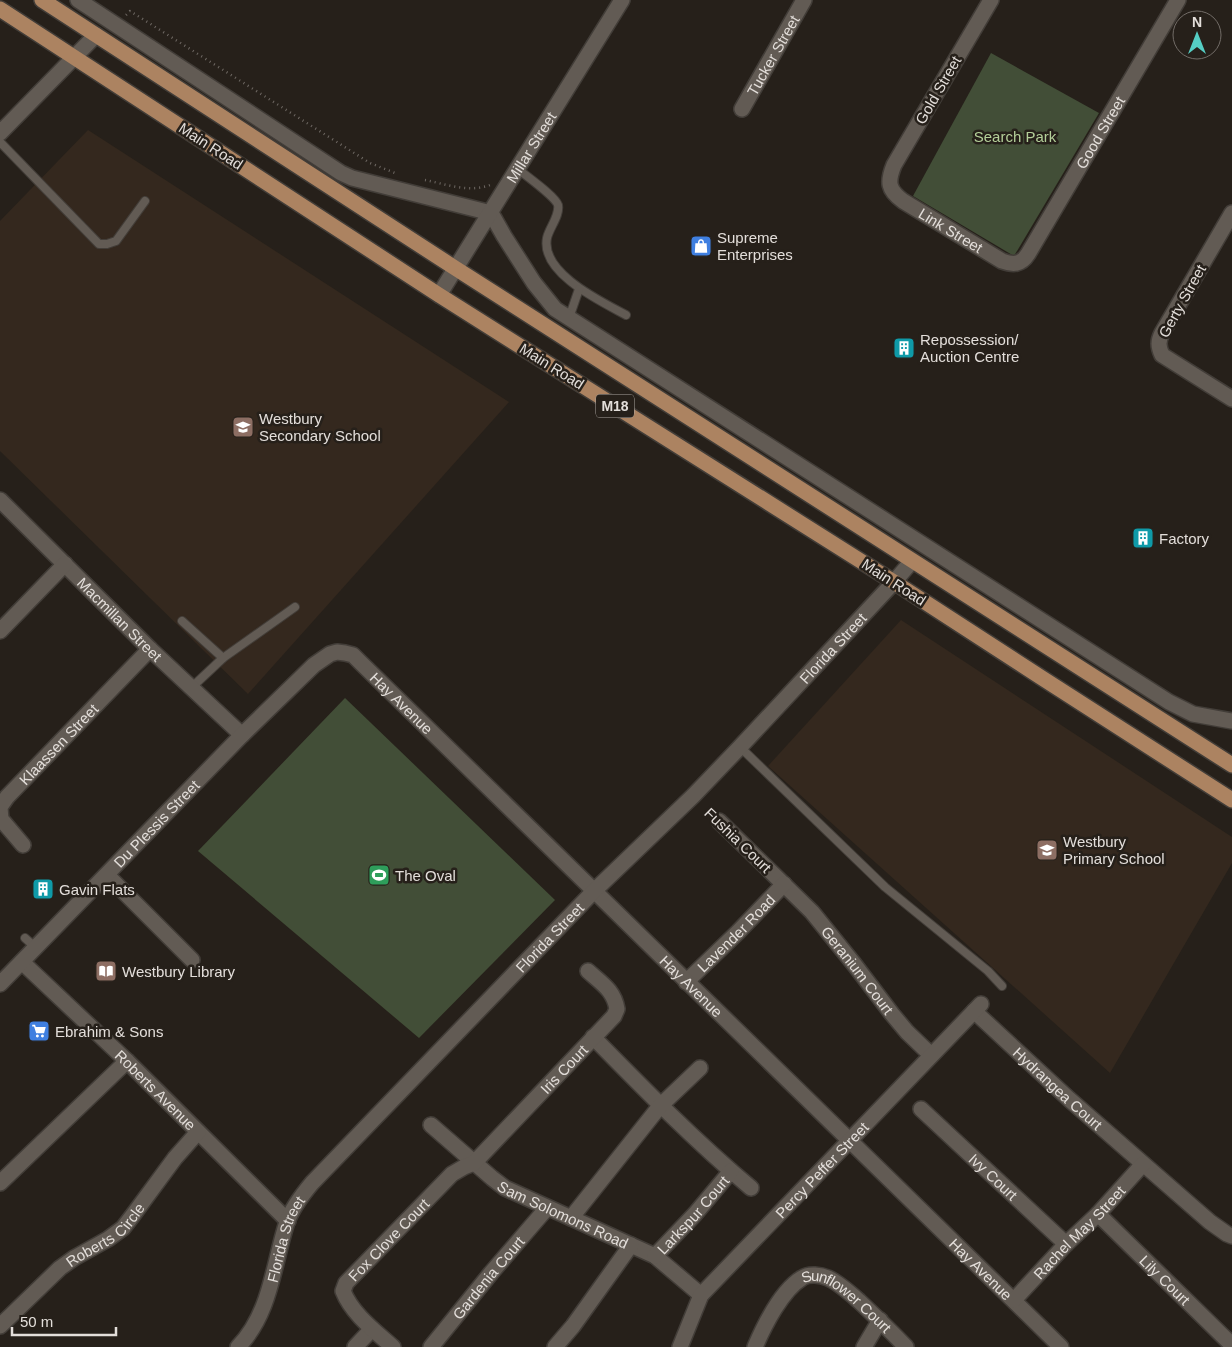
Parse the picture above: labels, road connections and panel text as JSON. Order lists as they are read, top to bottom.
{
  "streets": {
    "main road": ["Main Road", "M18"],
    "street": [
      "Tucker Street",
      "Gold Street",
      "Good Street",
      "Millar Street",
      "Link Street",
      "Gerty Street",
      "Macmillan Street",
      "Florida Street",
      "Hay Avenue",
      "Klaassen Street",
      "Du Plessis Street",
      "Fushia Court",
      "Lavender Road",
      "Geranium Court",
      "Iris Court",
      "Hydrangea Court",
      "Roberts Avenue",
      "Percy Peffer Street",
      "Ivy Court",
      "Sam Solomons Road",
      "Larkspur Court",
      "Rachel May Street",
      "Roberts Circle",
      "Fox Clove Court",
      "Gardenia Court",
      "Lily Court",
      "Sunflower Court"
    ]
  },
  "crossings": [
    ["Gold Street", "Link Street"],
    ["Good Street", "Link Street"],
    ["Main Road", "Millar Street"],
    ["Main Road", "Florida Street"],
    ["Macmillan Street", "Klaassen Street"],
    ["Macmillan Street", "Du Plessis Street"],
    ["Florida Street", "Hay Avenue"],
    ["Florida Street", "Roberts Avenue"],
    ["Hay Avenue", "Du Plessis Street"],
    ["Hay Avenue", "Lavender Road"],
    ["Hay Avenue", "Percy Peffer Street"],
    ["Hay Avenue", "Rachel May Street"],
    ["Du Plessis Street", "Roberts Avenue"],
    ["Fushia Court", "Lavender Road"],
    ["Fushia Court", "Geranium Court"],
    ["Lavender Road", "Geranium Court"],
    ["Geranium Court", "Percy Peffer Street"],
    ["Iris Court", "Sam Solomons Road"],
    ["Iris Court", "Larkspur Court"],
    ["Iris Court", "Fox Clove Court"],
    ["Hydrangea Court", "Percy Peffer Street"],
    ["Hydrangea Court", "Rachel May Street"],
    ["Roberts Avenue", "Roberts Circle"],
    ["Percy Peffer Street", "Sam Solomons Road"],
    ["Ivy Court", "Rachel May Street"],
    ["Sam Solomons Road", "Larkspur Court"],
    ["Sam Solomons Road", "Fox Clove Court"],
    ["Sam Solomons Road", "Gardenia Court"],
    ["Rachel May Street", "Lily Court"]
  ],
  "parks": ["Search Park"],
  "places": {
    "shop": ["Supreme Enterprises"],
    "building": ["Repossession/ Auction Centre", "Factory", "Gavin Flats"],
    "school or university": ["Westbury Secondary School", "Westbury Primary School"],
    "sports": ["The Oval"],
    "library": ["Westbury Library"],
    "supermarket": ["Ebrahim & Sons"]
  },
  "scale_bar": "50 m",
  "north": "top"
}
